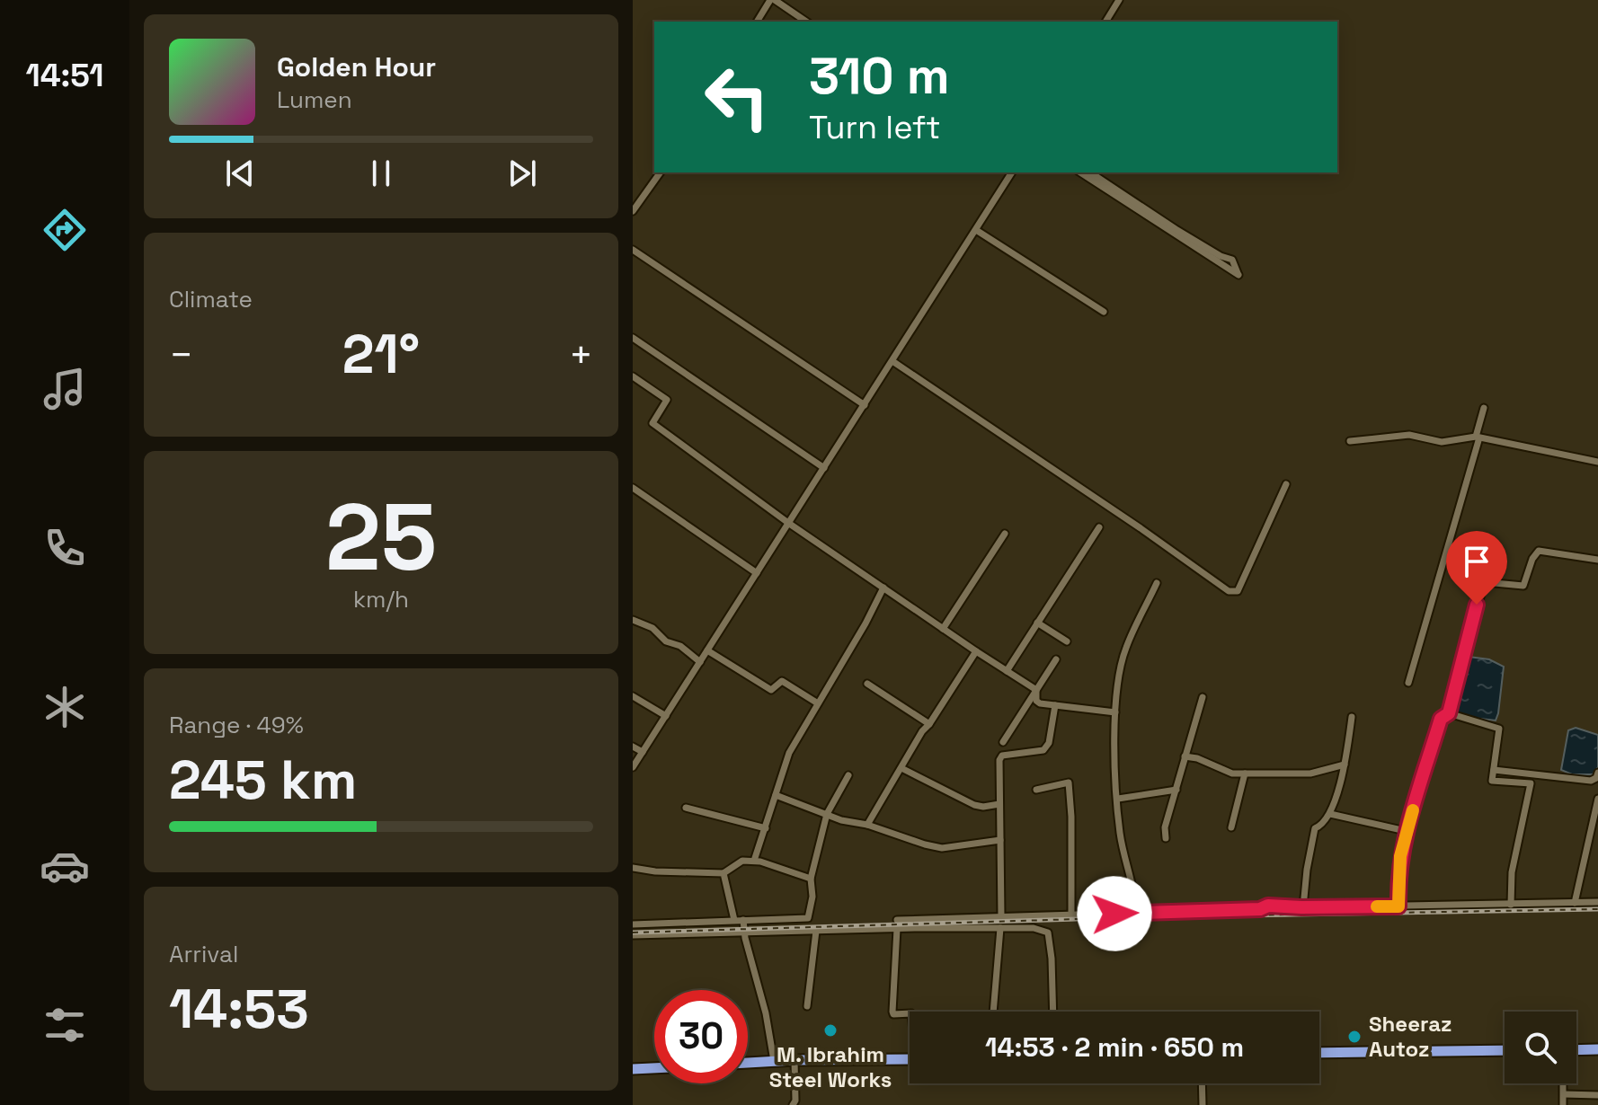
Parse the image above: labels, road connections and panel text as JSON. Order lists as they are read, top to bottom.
{
  "places": ["M. Ibrahim Steel Works", "Sheeraz Autoz"],
  "page": {
    "tabs": "14:51",
    "turn": ["310 m", "Turn left"],
    "song": ["Golden Hour", "Lumen"],
    "tile": [
      "Climate",
      ["25", "km/h"],
      ["Range · 49%", "245 km"],
      ["Arrival", "14:53"]
    ],
    "heat": ["−", "21°", "+"],
    "limit": "30",
    "trip": "14:53 · 2 min · 650 m"
  }
}
